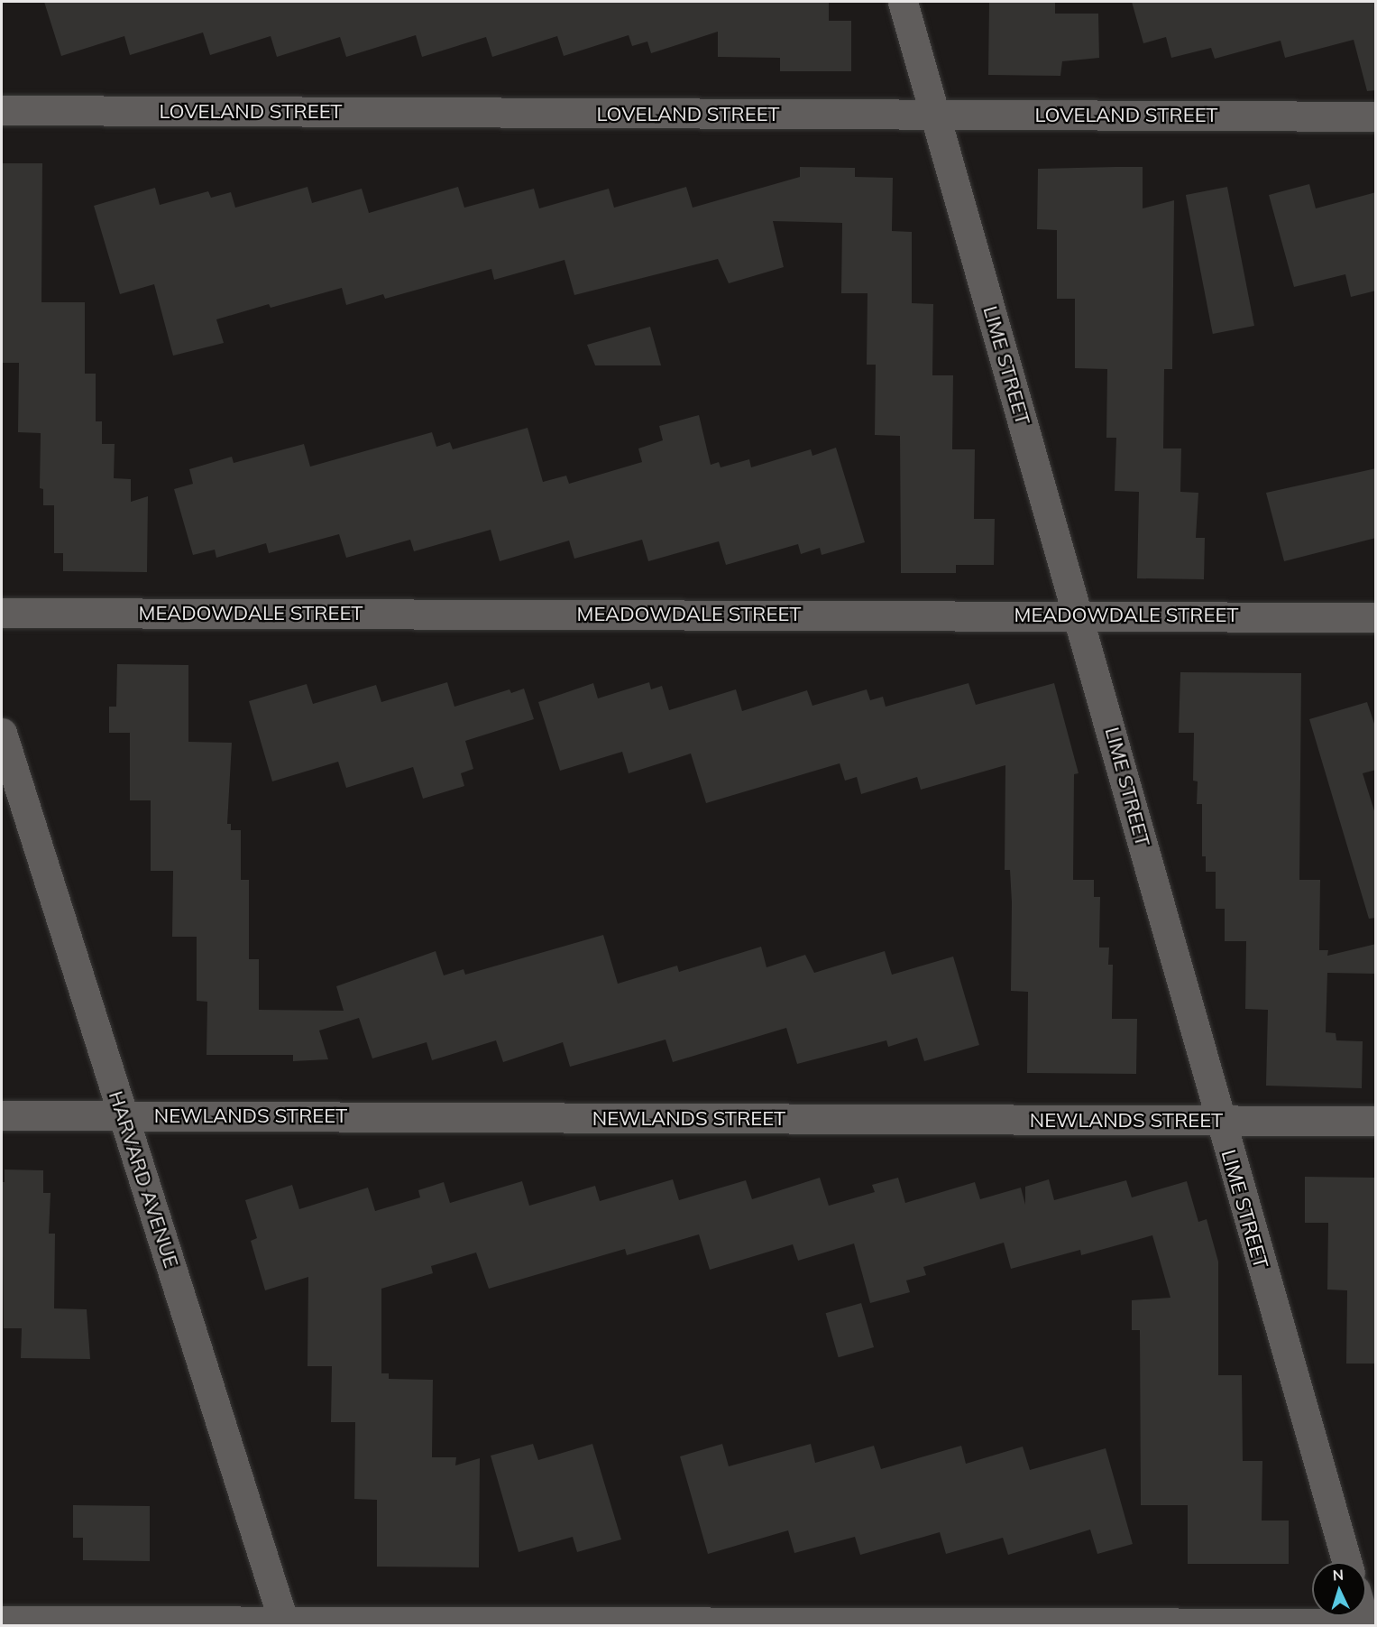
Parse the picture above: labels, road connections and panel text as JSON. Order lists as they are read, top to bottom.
{
  "streets": {
    "street": [
      "LOVELAND STREET",
      "LIME STREET",
      "MEADOWDALE STREET",
      "NEWLANDS STREET",
      "HARVARD AVENUE"
    ]
  },
  "crossings": [
    ["LOVELAND STREET", "LIME STREET"],
    ["LIME STREET", "MEADOWDALE STREET"],
    ["LIME STREET", "NEWLANDS STREET"],
    ["NEWLANDS STREET", "HARVARD AVENUE"]
  ],
  "north": "top"
}
